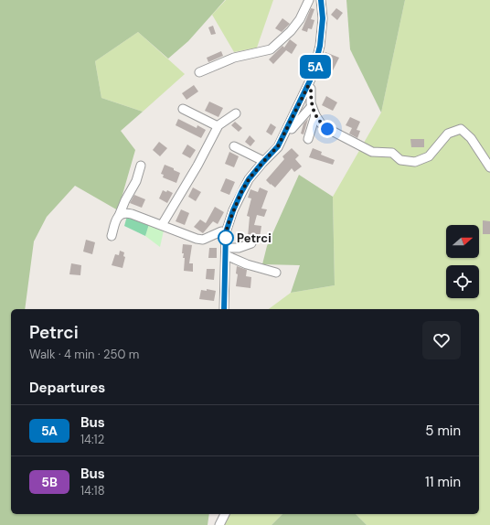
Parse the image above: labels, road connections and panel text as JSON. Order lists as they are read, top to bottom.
{
  "places": ["Petrci"],
  "lines": ["bus line 5A"],
  "north": "right",
  "page": {
    "on_map": "5A",
    "heading": [
      ["Petrci", "Walk · 4 min · 250 m"],
      "Departures"
    ],
    "list": [
      {
        "mark": "5A",
        "name": "Bus",
        "note": "14:12",
        "value": "5 min"
      },
      {
        "mark": "5B",
        "name": "Bus",
        "note": "14:18",
        "value": "11 min"
      }
    ]
  }
}
